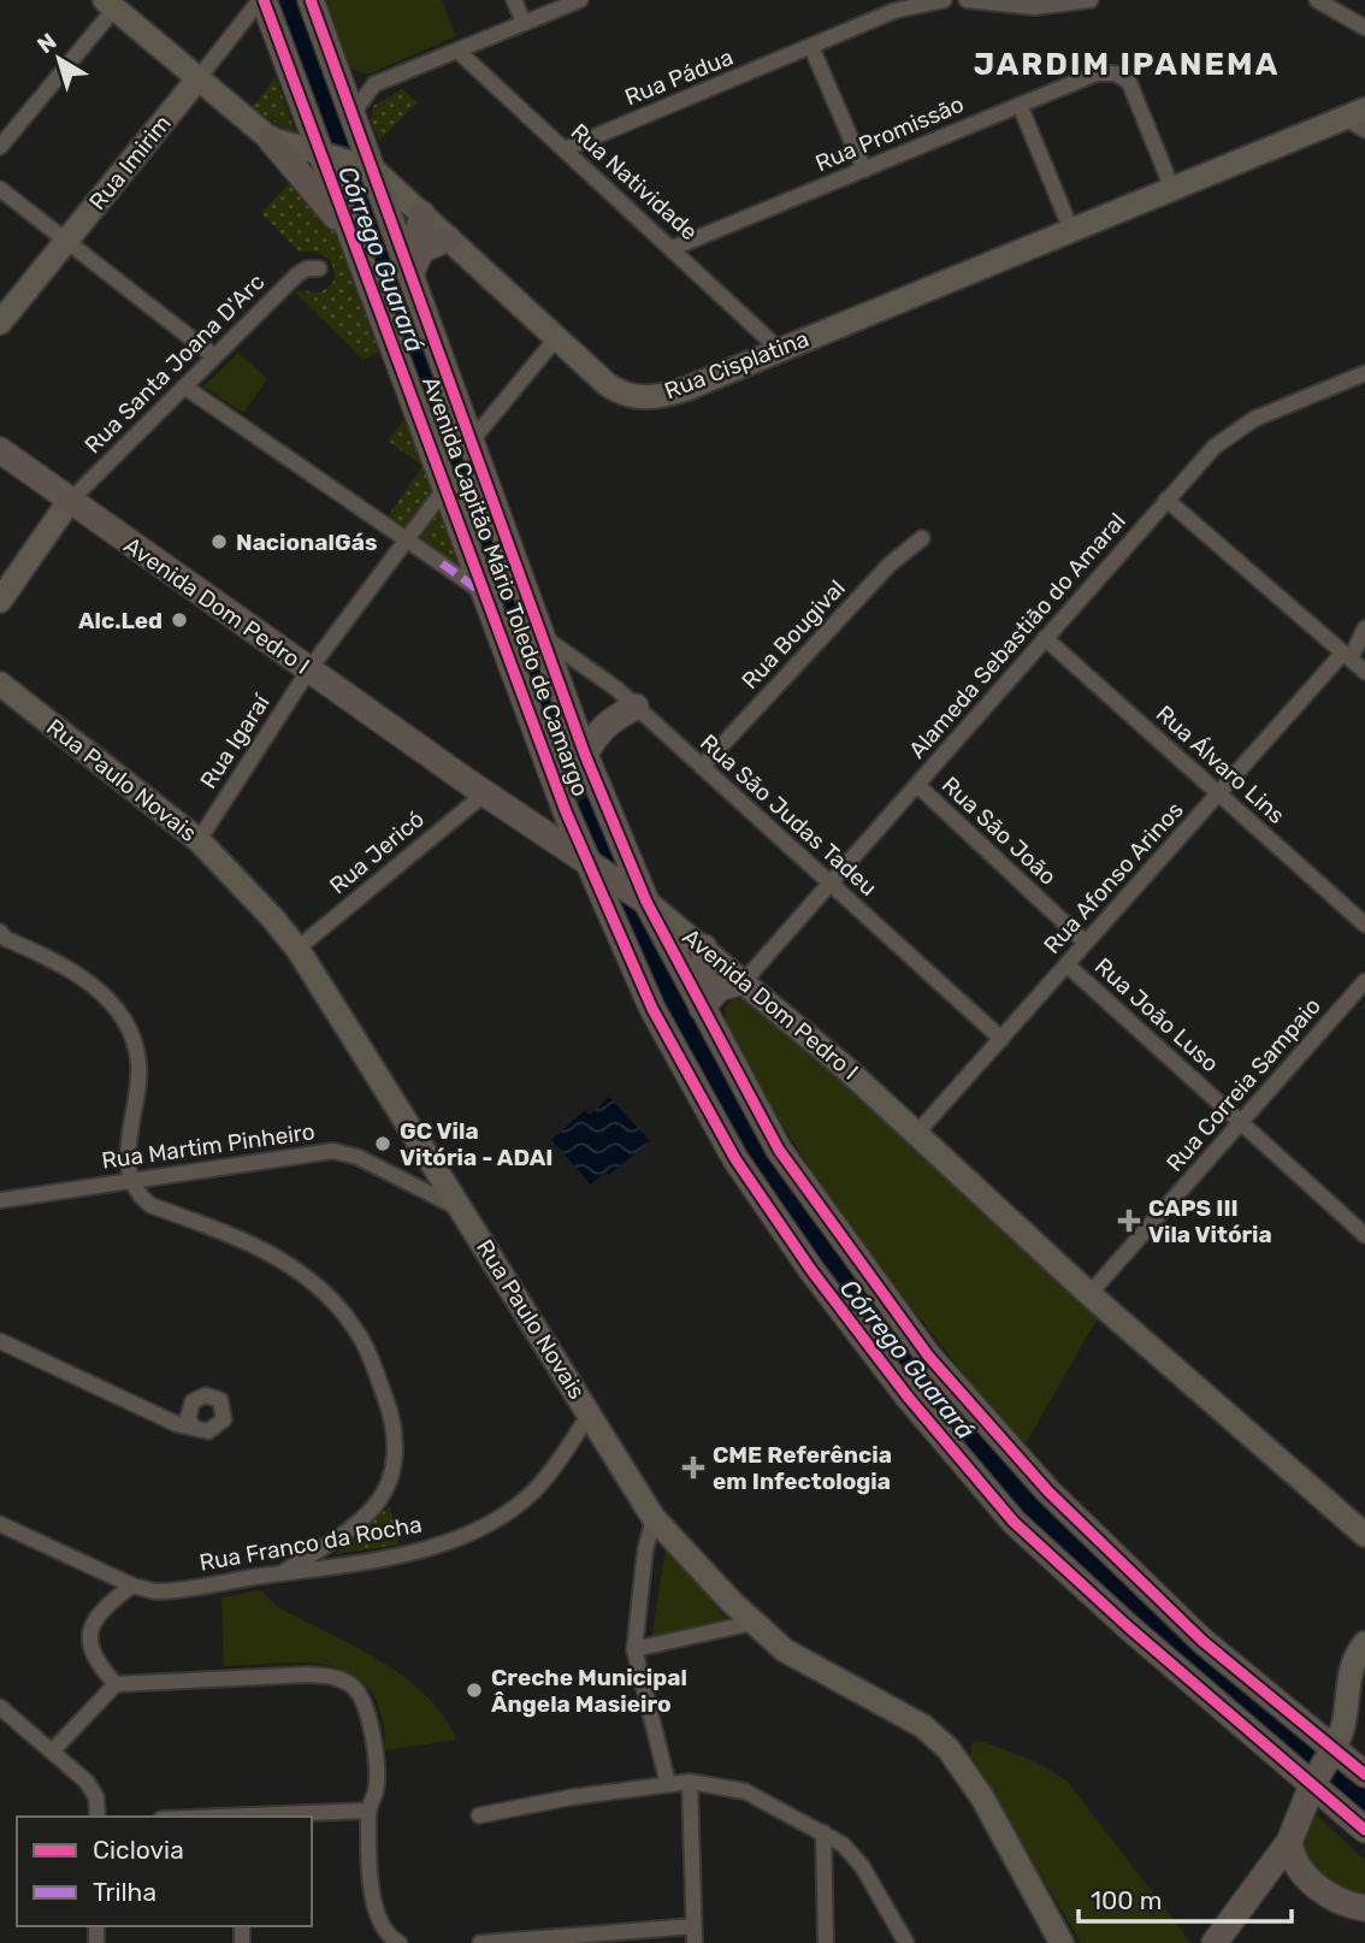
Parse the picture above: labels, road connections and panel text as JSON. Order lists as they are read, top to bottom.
{
  "streets": {
    "main road": ["Avenida Capitão Mário Toledo de Camargo", "Avenida Dom Pedro I"],
    "street": [
      "Rua Pádua",
      "Rua Promissão",
      "Rua Imirim",
      "Rua Natividade",
      "Rua Santa Joana D'Arc",
      "Rua Cisplatina",
      "Rua Bougival",
      "Alameda Sebastião do Amaral",
      "Rua Igaraí",
      "Rua Álvaro Lins",
      "Rua Paulo Novais",
      "Rua São Judas Tadeu",
      "Rua São João",
      "Rua Jericó",
      "Rua Afonso Arinos",
      "Rua João Luso",
      "Rua Correia Sampaio",
      "Rua Martim Pinheiro",
      "Rua Franco da Rocha"
    ]
  },
  "crossings": [
    ["Rua Pádua", "Rua Natividade"],
    ["Rua Promissão", "Rua Natividade"],
    ["Rua Promissão", "Rua Cisplatina"],
    ["Rua Imirim", "Rua Cisplatina"],
    ["Rua Imirim", "Avenida Capitão Mário Toledo de Camargo"],
    ["Rua Natividade", "Rua Cisplatina"],
    ["Rua Santa Joana D'Arc", "Avenida Dom Pedro I"],
    ["Rua Cisplatina", "Avenida Capitão Mário Toledo de Camargo"],
    ["Avenida Capitão Mário Toledo de Camargo", "Avenida Dom Pedro I"],
    ["Avenida Capitão Mário Toledo de Camargo", "Rua Igaraí"],
    ["Avenida Capitão Mário Toledo de Camargo", "Rua São Judas Tadeu"],
    ["Avenida Dom Pedro I", "Alameda Sebastião do Amaral"],
    ["Avenida Dom Pedro I", "Rua Igaraí"],
    ["Avenida Dom Pedro I", "Rua Jericó"],
    ["Avenida Dom Pedro I", "Rua Afonso Arinos"],
    ["Avenida Dom Pedro I", "Rua Correia Sampaio"],
    ["Rua Bougival", "Rua São Judas Tadeu"],
    ["Alameda Sebastião do Amaral", "Rua Álvaro Lins"],
    ["Alameda Sebastião do Amaral", "Rua São Judas Tadeu"],
    ["Alameda Sebastião do Amaral", "Rua São João"],
    ["Rua Igaraí", "Rua Paulo Novais"],
    ["Rua Álvaro Lins", "Rua Afonso Arinos"],
    ["Rua Paulo Novais", "Rua Jericó"],
    ["Rua Paulo Novais", "Rua Martim Pinheiro"],
    ["Rua Paulo Novais", "Rua Franco da Rocha"],
    ["Rua São Judas Tadeu", "Rua Afonso Arinos"],
    ["Rua São João", "Rua Afonso Arinos"],
    ["Rua Afonso Arinos", "Rua João Luso"],
    ["Rua João Luso", "Rua Correia Sampaio"]
  ],
  "districts": ["JARDIM IPANEMA"],
  "water": ["Córrego Guarará"],
  "places": {
    "other": [
      "NacionalGás",
      "Alc.Led",
      "GC Vila Vitória - ADAI",
      "Creche Municipal Ângela Masieiro"
    ],
    "health": ["CAPS III Vila Vitória", "CME Referência em Infectologia"]
  },
  "legend": ["Ciclovia", "Trilha"],
  "scale_bar": "100 m",
  "north": "top left"
}
